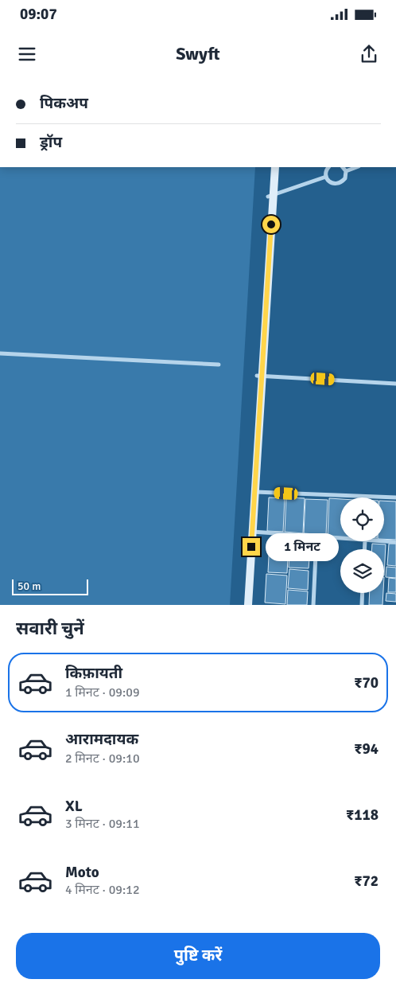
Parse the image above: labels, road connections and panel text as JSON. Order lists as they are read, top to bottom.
{
  "scale_bar": "50 m",
  "page": {
    "status": "09:07",
    "header": "Swyft",
    "banner": ["पिकअप", "ड्रॉप"],
    "bubble": "1 मिनट",
    "scale": "50 m",
    "heading": "सवारी चुनें",
    "list": [
      {
        "name": "किफ़ायती",
        "note": "1 मिनट · 09:09",
        "value": "₹70"
      },
      {
        "name": "आरामदायक",
        "note": "2 मिनट · 09:10",
        "value": "₹94"
      },
      {
        "name": "XL",
        "note": "3 मिनट · 09:11",
        "value": "₹118"
      },
      {
        "name": "Moto",
        "note": "4 मिनट · 09:12",
        "value": "₹72"
      }
    ],
    "buttons": "पुष्टि करें"
  }
}
